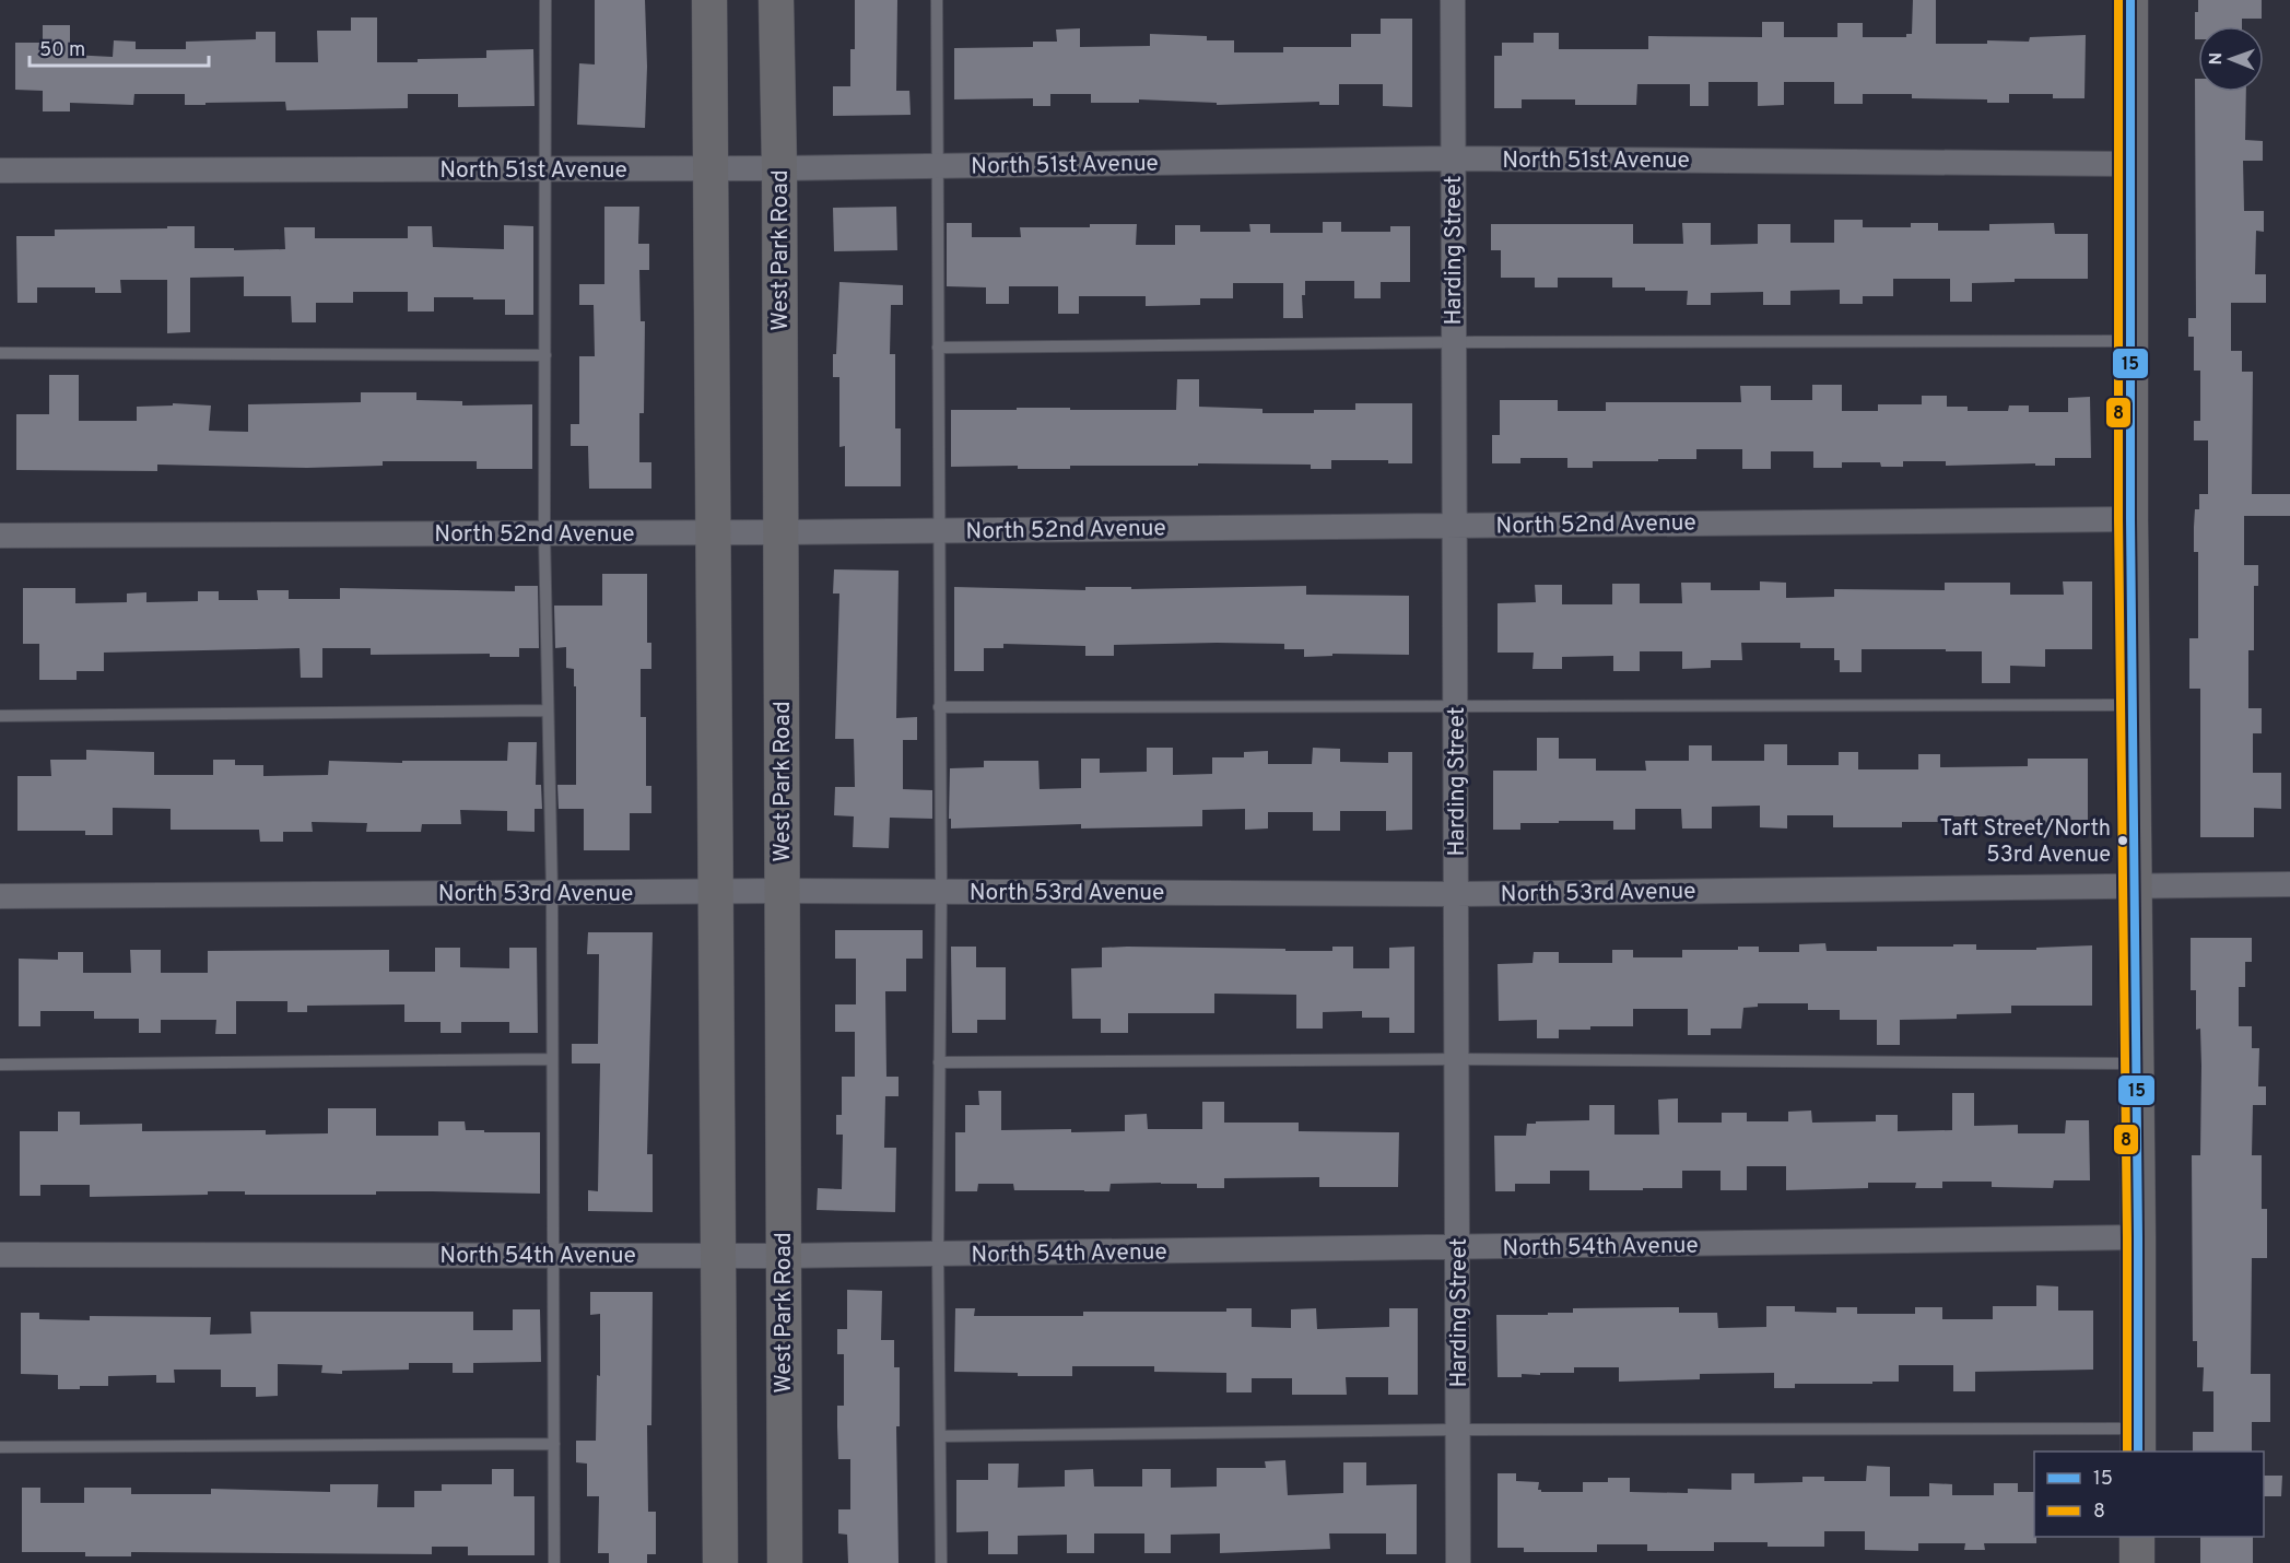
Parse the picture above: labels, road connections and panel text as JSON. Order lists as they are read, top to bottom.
{
  "streets": {
    "street": [
      "North 51st Avenue",
      "West Park Road",
      "Harding Street",
      "North 52nd Avenue",
      "North 53rd Avenue",
      "North 54th Avenue"
    ]
  },
  "crossings": [
    ["North 51st Avenue", "West Park Road"],
    ["North 51st Avenue", "Harding Street"],
    ["West Park Road", "North 52nd Avenue"],
    ["West Park Road", "North 53rd Avenue"],
    ["West Park Road", "North 54th Avenue"],
    ["Harding Street", "North 52nd Avenue"],
    ["Harding Street", "North 53rd Avenue"],
    ["Harding Street", "North 54th Avenue"]
  ],
  "places": ["Taft Street/North 53rd Avenue"],
  "lines": ["transit line 15", "transit line 8"],
  "legend": ["15", "8"],
  "scale_bar": "50 m",
  "north": "left"
}
